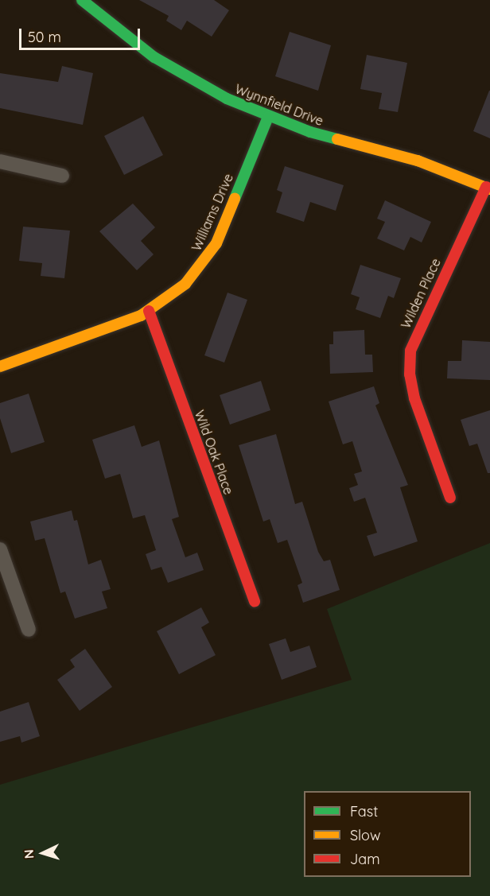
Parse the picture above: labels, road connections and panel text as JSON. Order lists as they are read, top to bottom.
{
  "streets": {
    "street": [
      "Wynnfield Drive",
      "Williams Drive",
      "Wilden Place",
      "Wild Oak Place"
    ]
  },
  "crossings": [
    ["Wynnfield Drive", "Williams Drive"],
    ["Wynnfield Drive", "Wilden Place"],
    ["Williams Drive", "Wild Oak Place"]
  ],
  "legend": ["Fast", "Slow", "Jam"],
  "scale_bar": "50 m",
  "north": "left"
}
